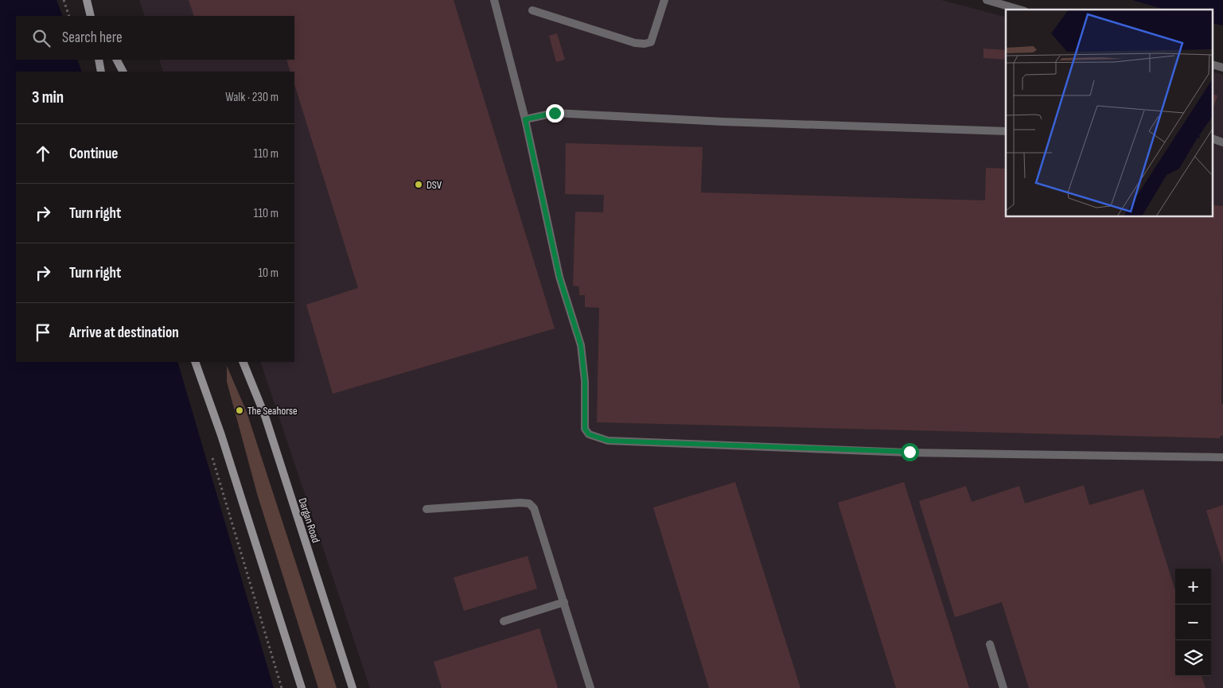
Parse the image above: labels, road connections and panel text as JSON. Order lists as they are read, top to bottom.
{
  "streets": {
    "street": ["Dargan Road"]
  },
  "places": ["DSV", "The Seahorse"],
  "page": {
    "search": "Search here",
    "heading": ["3 min", "Walk · 230 m"],
    "list": [
      ["Continue", "110 m"],
      ["Turn right", "110 m"],
      ["Turn right", "10 m"],
      "Arrive at destination"
    ],
    "map_buttons": ["+", "−"]
  }
}
